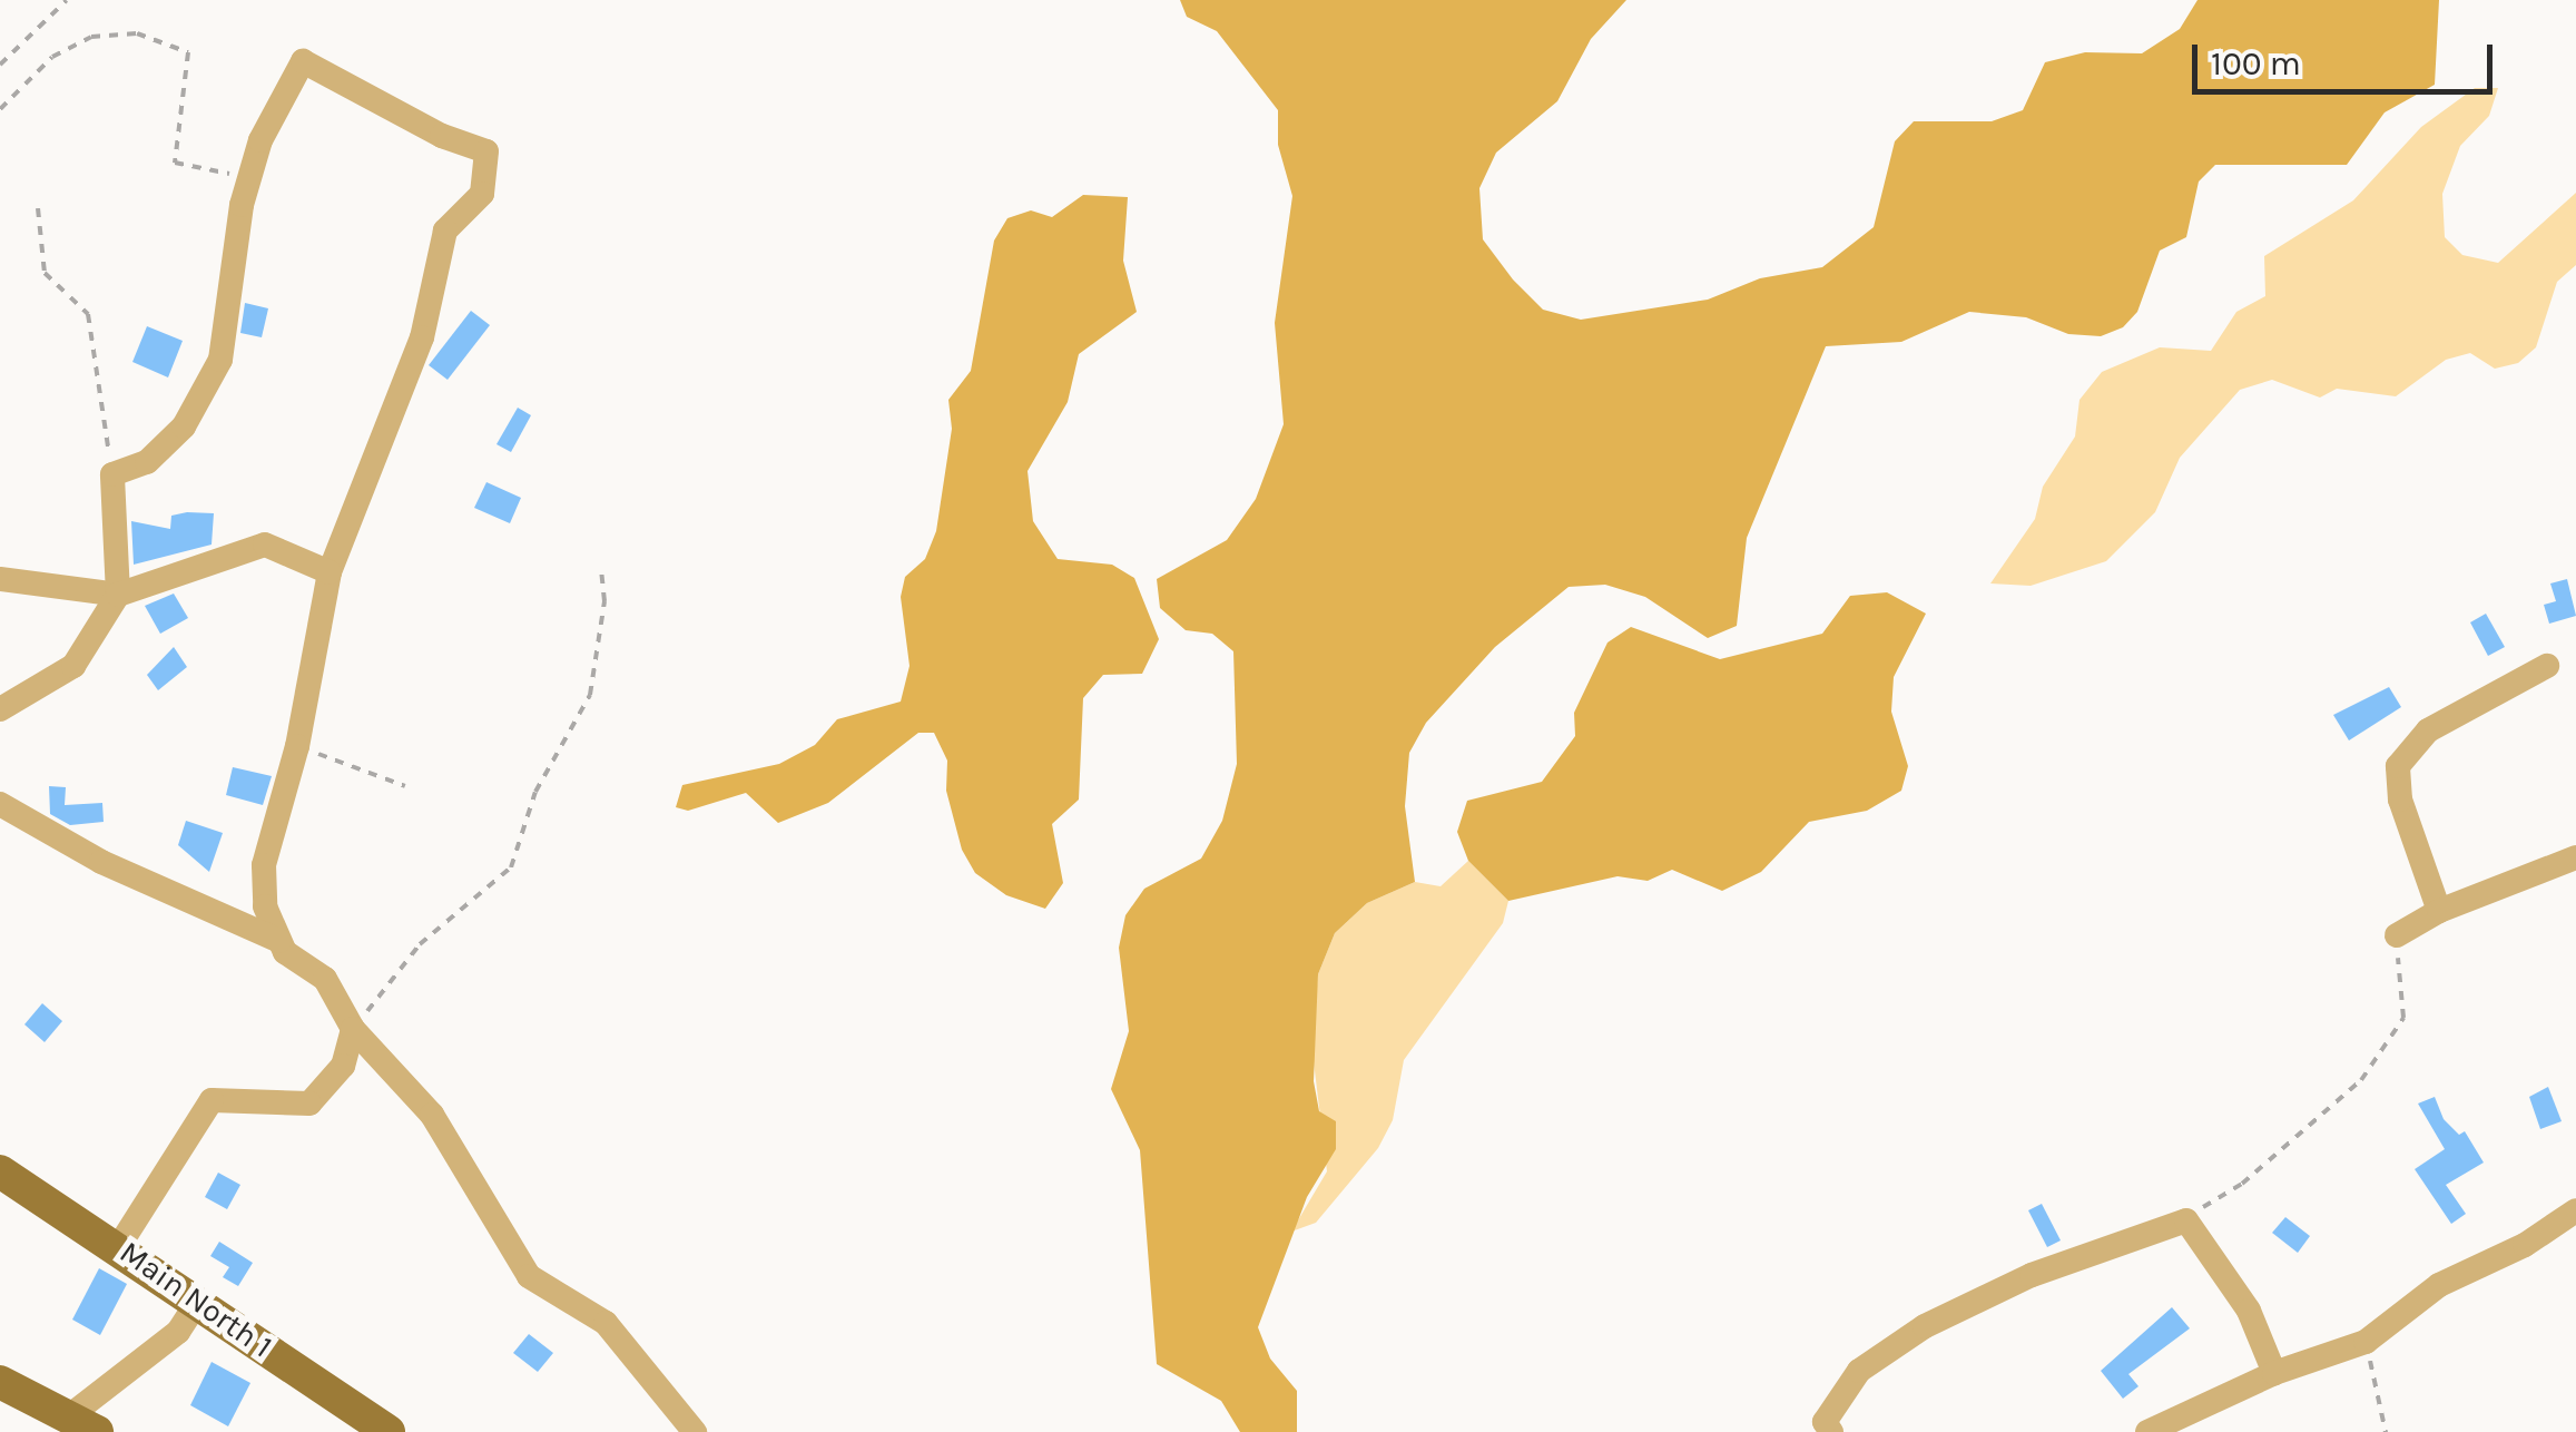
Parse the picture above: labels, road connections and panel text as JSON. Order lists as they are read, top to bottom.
{
  "streets": {
    "main road": ["Main North 1"]
  },
  "scale_bar": "100 m"
}
